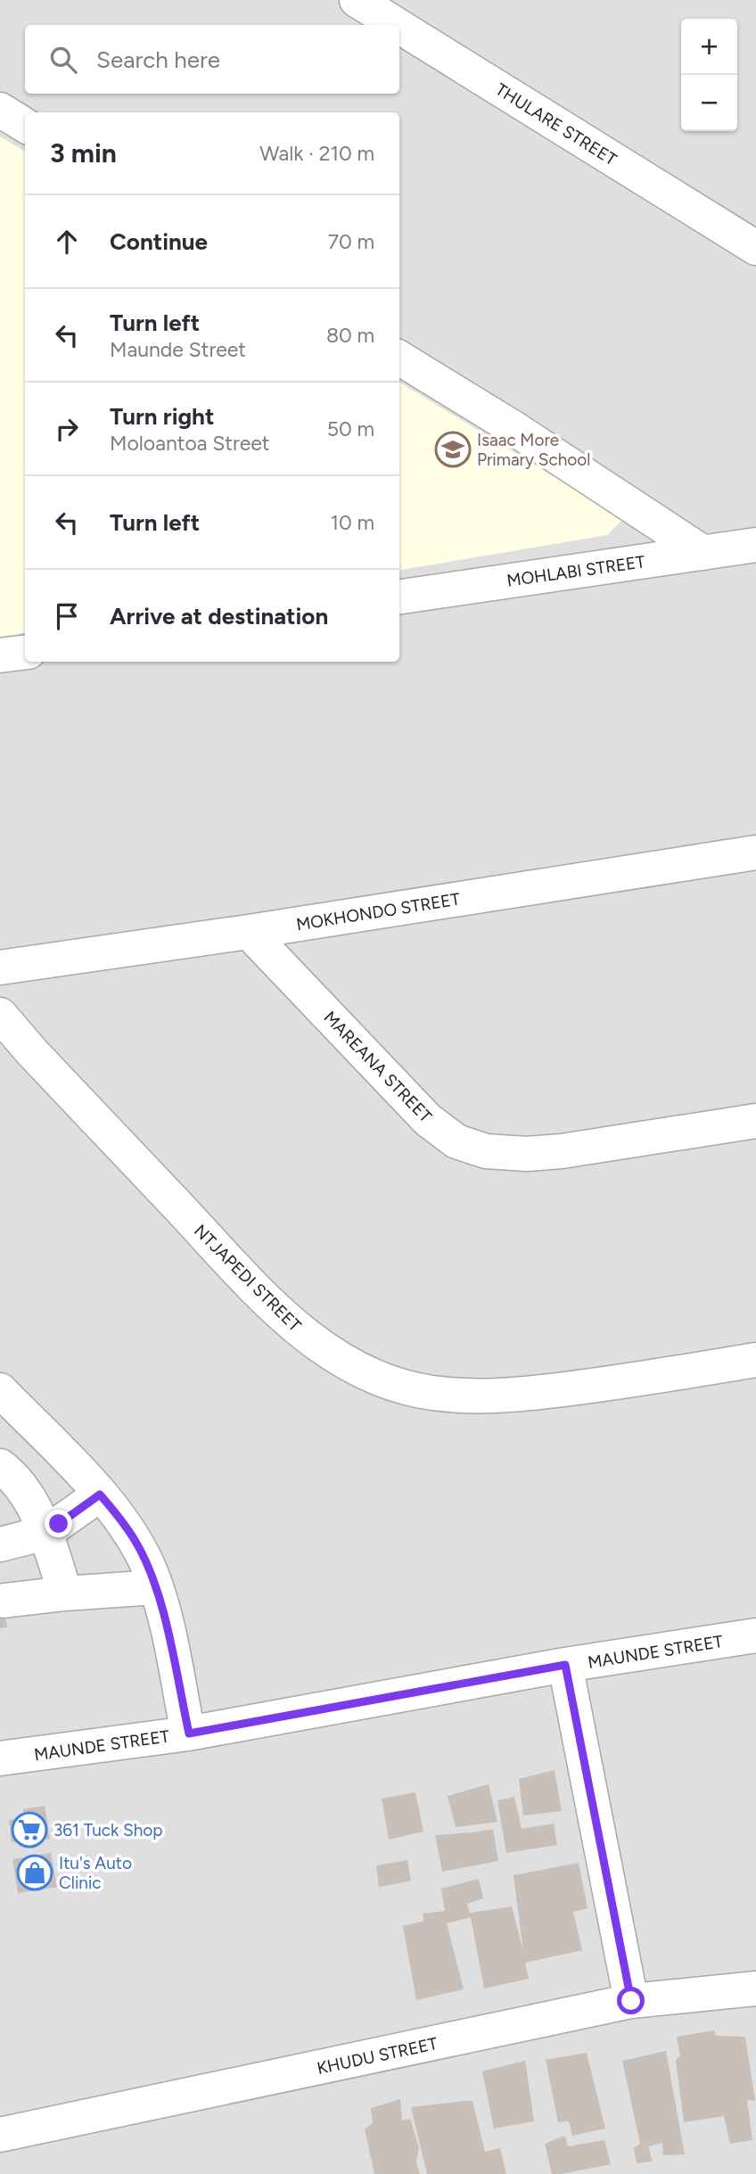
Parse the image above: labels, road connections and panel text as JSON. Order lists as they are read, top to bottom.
{
  "streets": {
    "street": [
      "THULARE STREET",
      "MOHLABI STREET",
      "MOKHONDO STREET",
      "MAREANA STREET",
      "NTJAPEDI STREET",
      "MAUNDE STREET",
      "KHUDU STREET"
    ]
  },
  "crossings": [
    ["MOKHONDO STREET", "MAREANA STREET"]
  ],
  "places": {
    "school or university": ["Isaac More Primary School"],
    "supermarket": ["361 Tuck Shop"],
    "shop": ["Itu's Auto Clinic"]
  },
  "page": {
    "map_buttons": ["+", "−"],
    "search": "Search here",
    "heading": ["3 min", "Walk · 210 m"],
    "list": [
      ["Continue", "70 m"],
      ["Turn left", "Maunde Street", "80 m"],
      ["Turn right", "Moloantoa Street", "50 m"],
      ["Turn left", "10 m"],
      "Arrive at destination"
    ]
  }
}
